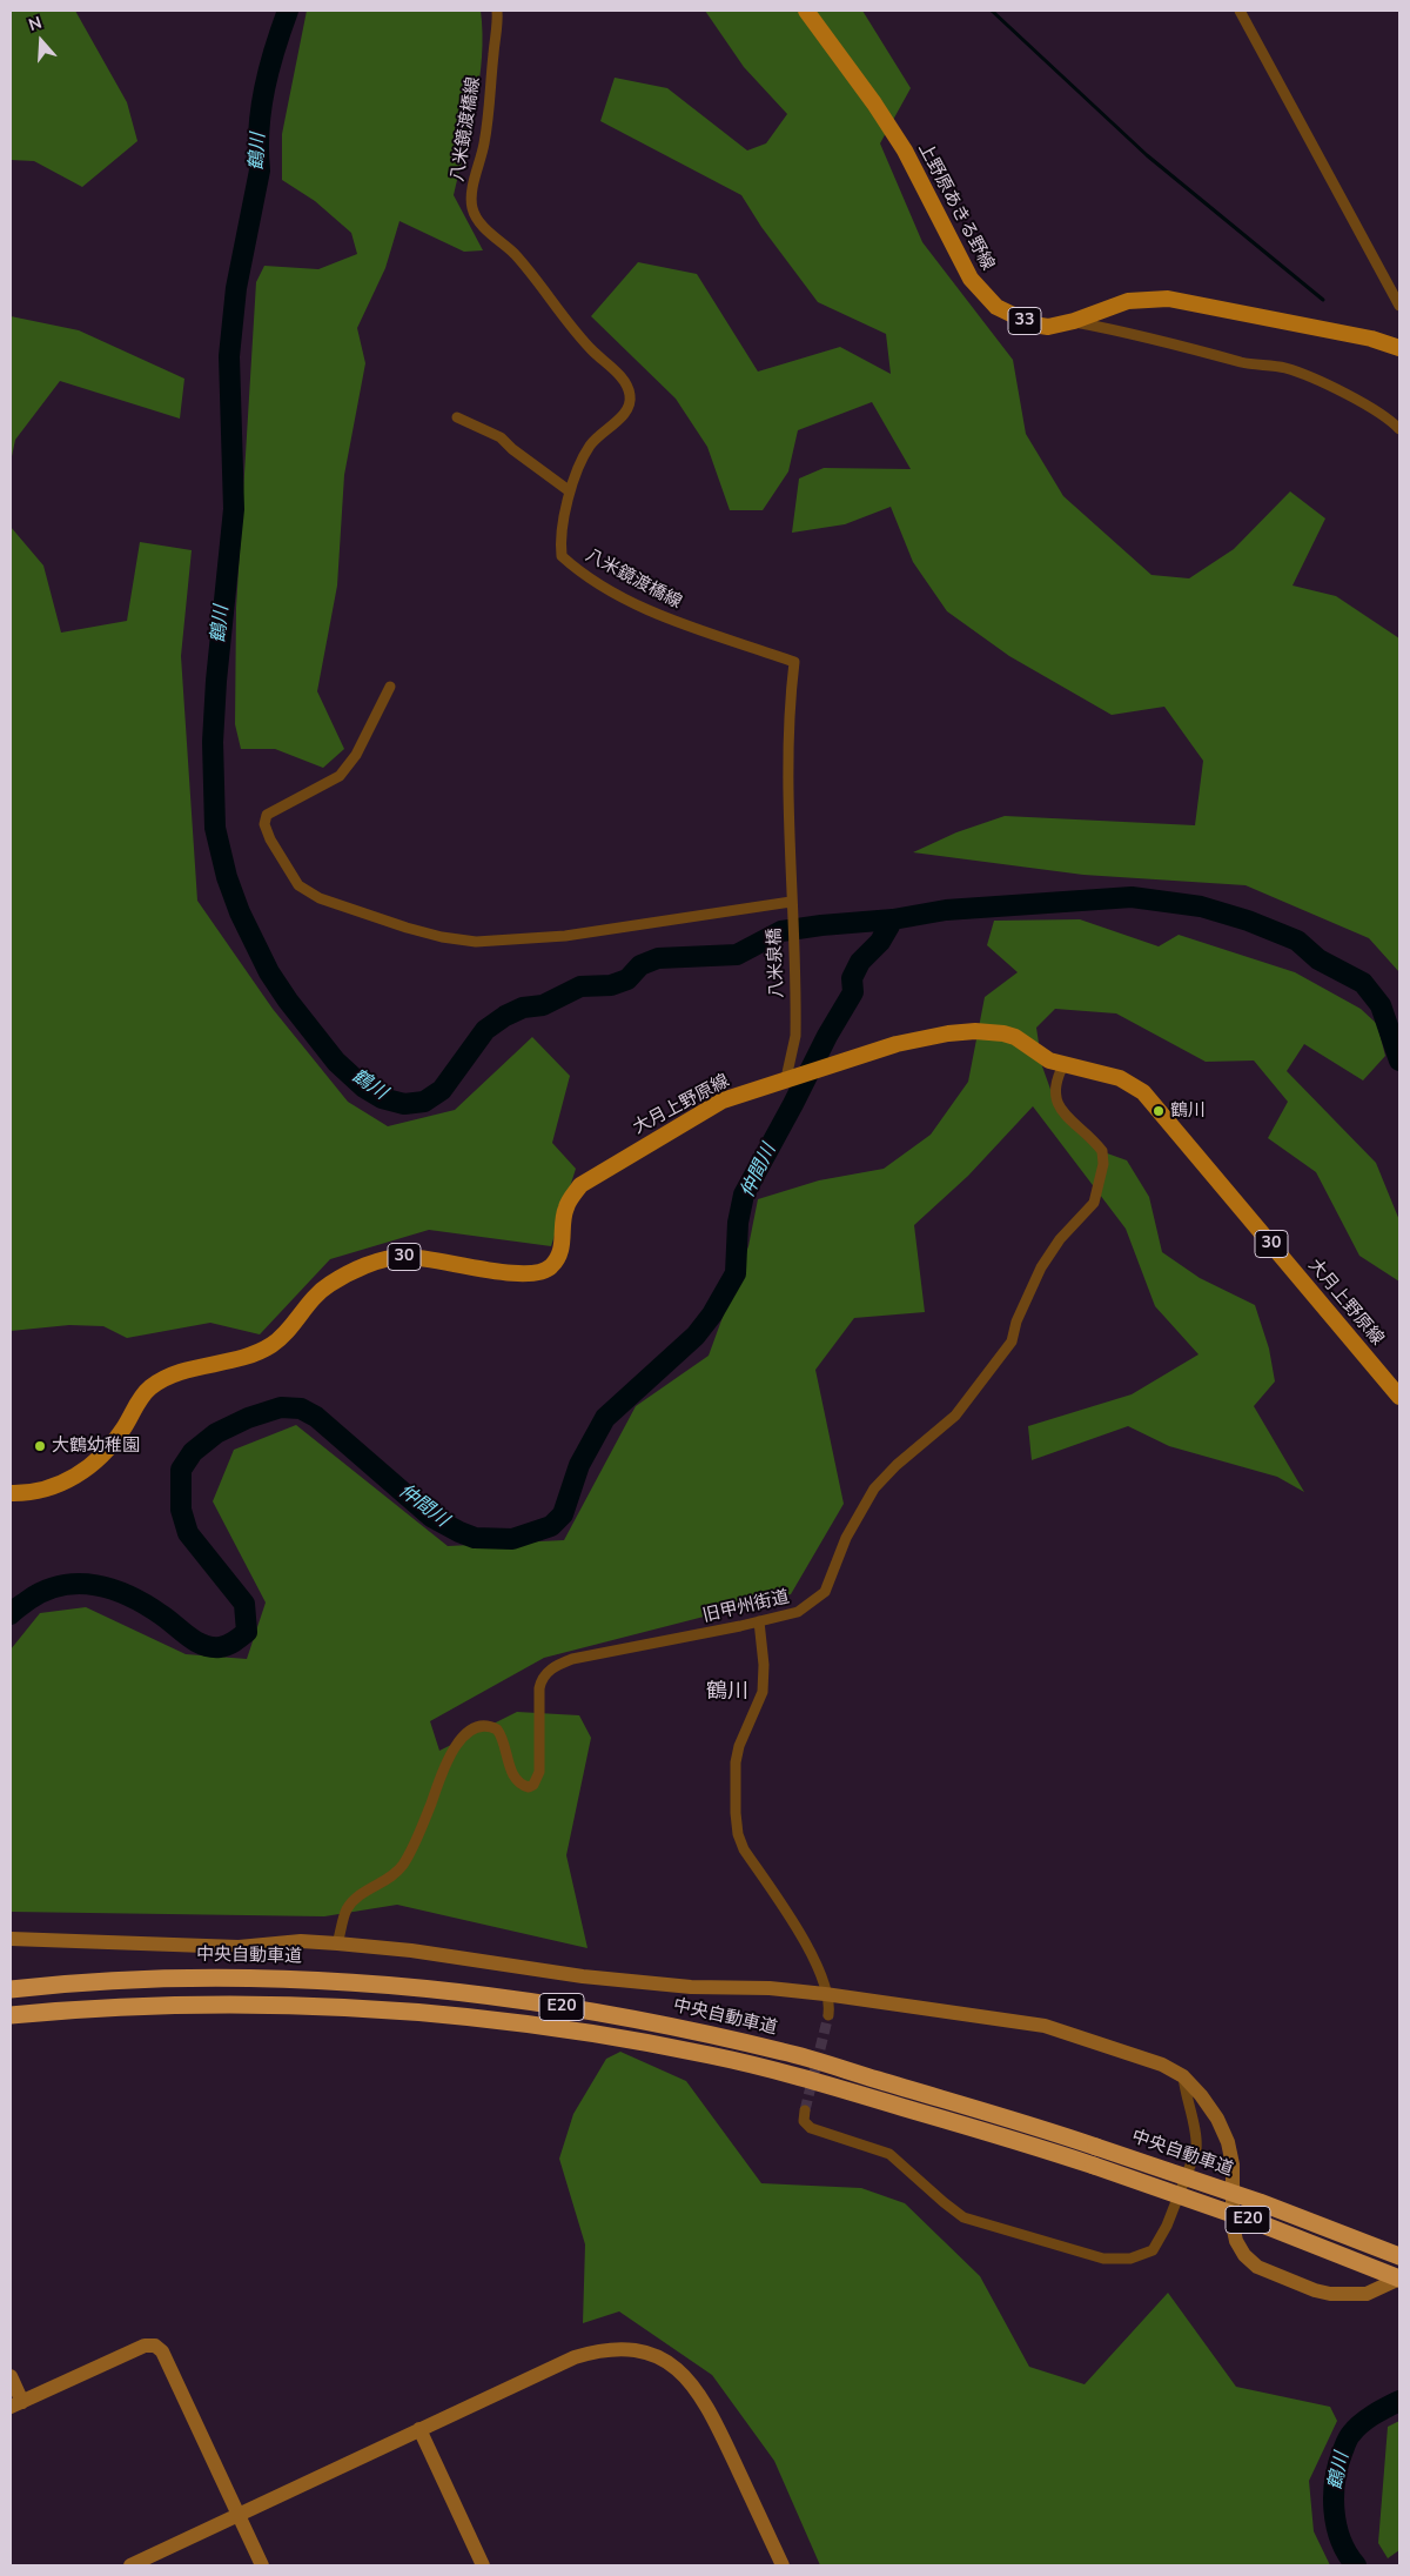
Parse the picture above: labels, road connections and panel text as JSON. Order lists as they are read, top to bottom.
{
  "streets": {
    "highway": ["中央自動車道", "E20"],
    "main road": [
      "上野原あきる野線",
      "33",
      "大月上野原線",
      "30"
    ],
    "street": ["八米鏡渡橋線", "八米泉橋", "旧甲州街道"]
  },
  "crossings": [
    ["八米鏡渡橋線", "八米泉橋"],
    ["八米泉橋", "大月上野原線"],
    ["大月上野原線", "旧甲州街道"]
  ],
  "districts": ["鶴川"],
  "water": ["鶴川", "仲間川"],
  "places": ["鶴川", "大鶴幼稚園"],
  "north": "top"
}
